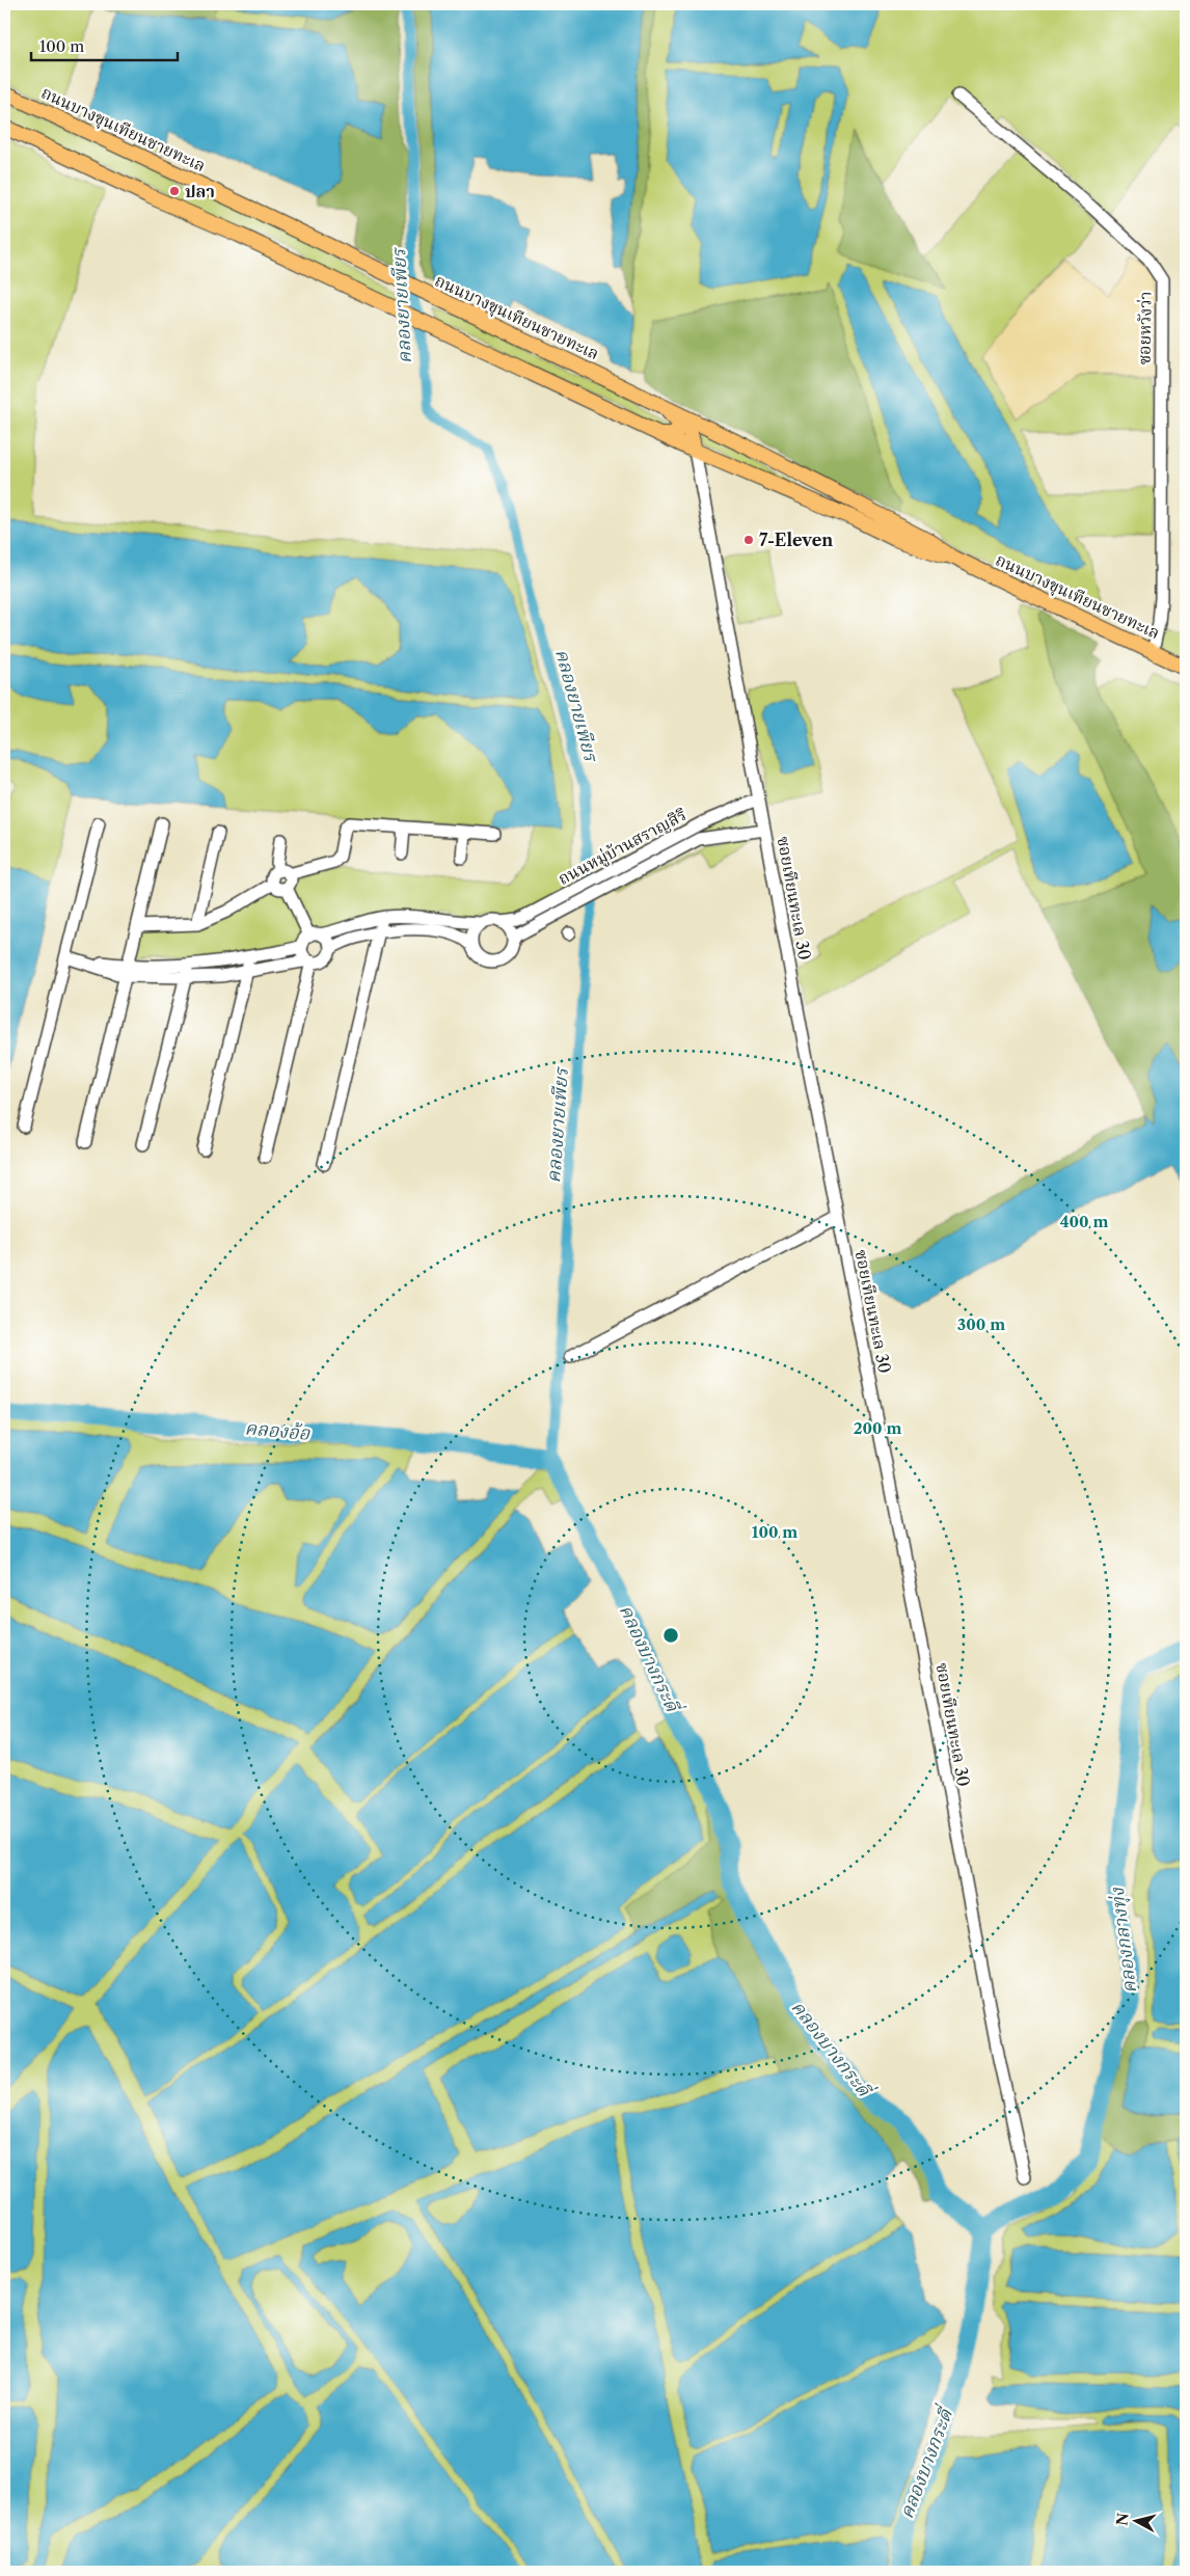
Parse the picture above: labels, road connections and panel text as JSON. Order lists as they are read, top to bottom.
{
  "streets": {
    "main road": ["ถนนบางขุนเทียนชายทะเล"],
    "street": ["ซอยหวังว่า", "ถนนหมู่บ้านสราญสิริ", "ซอยเทียนทะเล 30"]
  },
  "crossings": [
    ["ถนนบางขุนเทียนชายทะเล", "ซอยหวังว่า"],
    ["ถนนบางขุนเทียนชายทะเล", "ซอยเทียนทะเล 30"],
    ["ถนนหมู่บ้านสราญสิริ", "ซอยเทียนทะเล 30"]
  ],
  "water": [
    "คลองยายเพียร",
    "คลองอ้อ",
    "คลองบางกระดี่",
    "คลองกลางทุ่ง"
  ],
  "places": ["ปลา", "7-Eleven"],
  "scale_bar": "100 m",
  "north": "left",
  "rings": [
    "400 m",
    "300 m",
    "200 m",
    "100 m"
  ]
}
